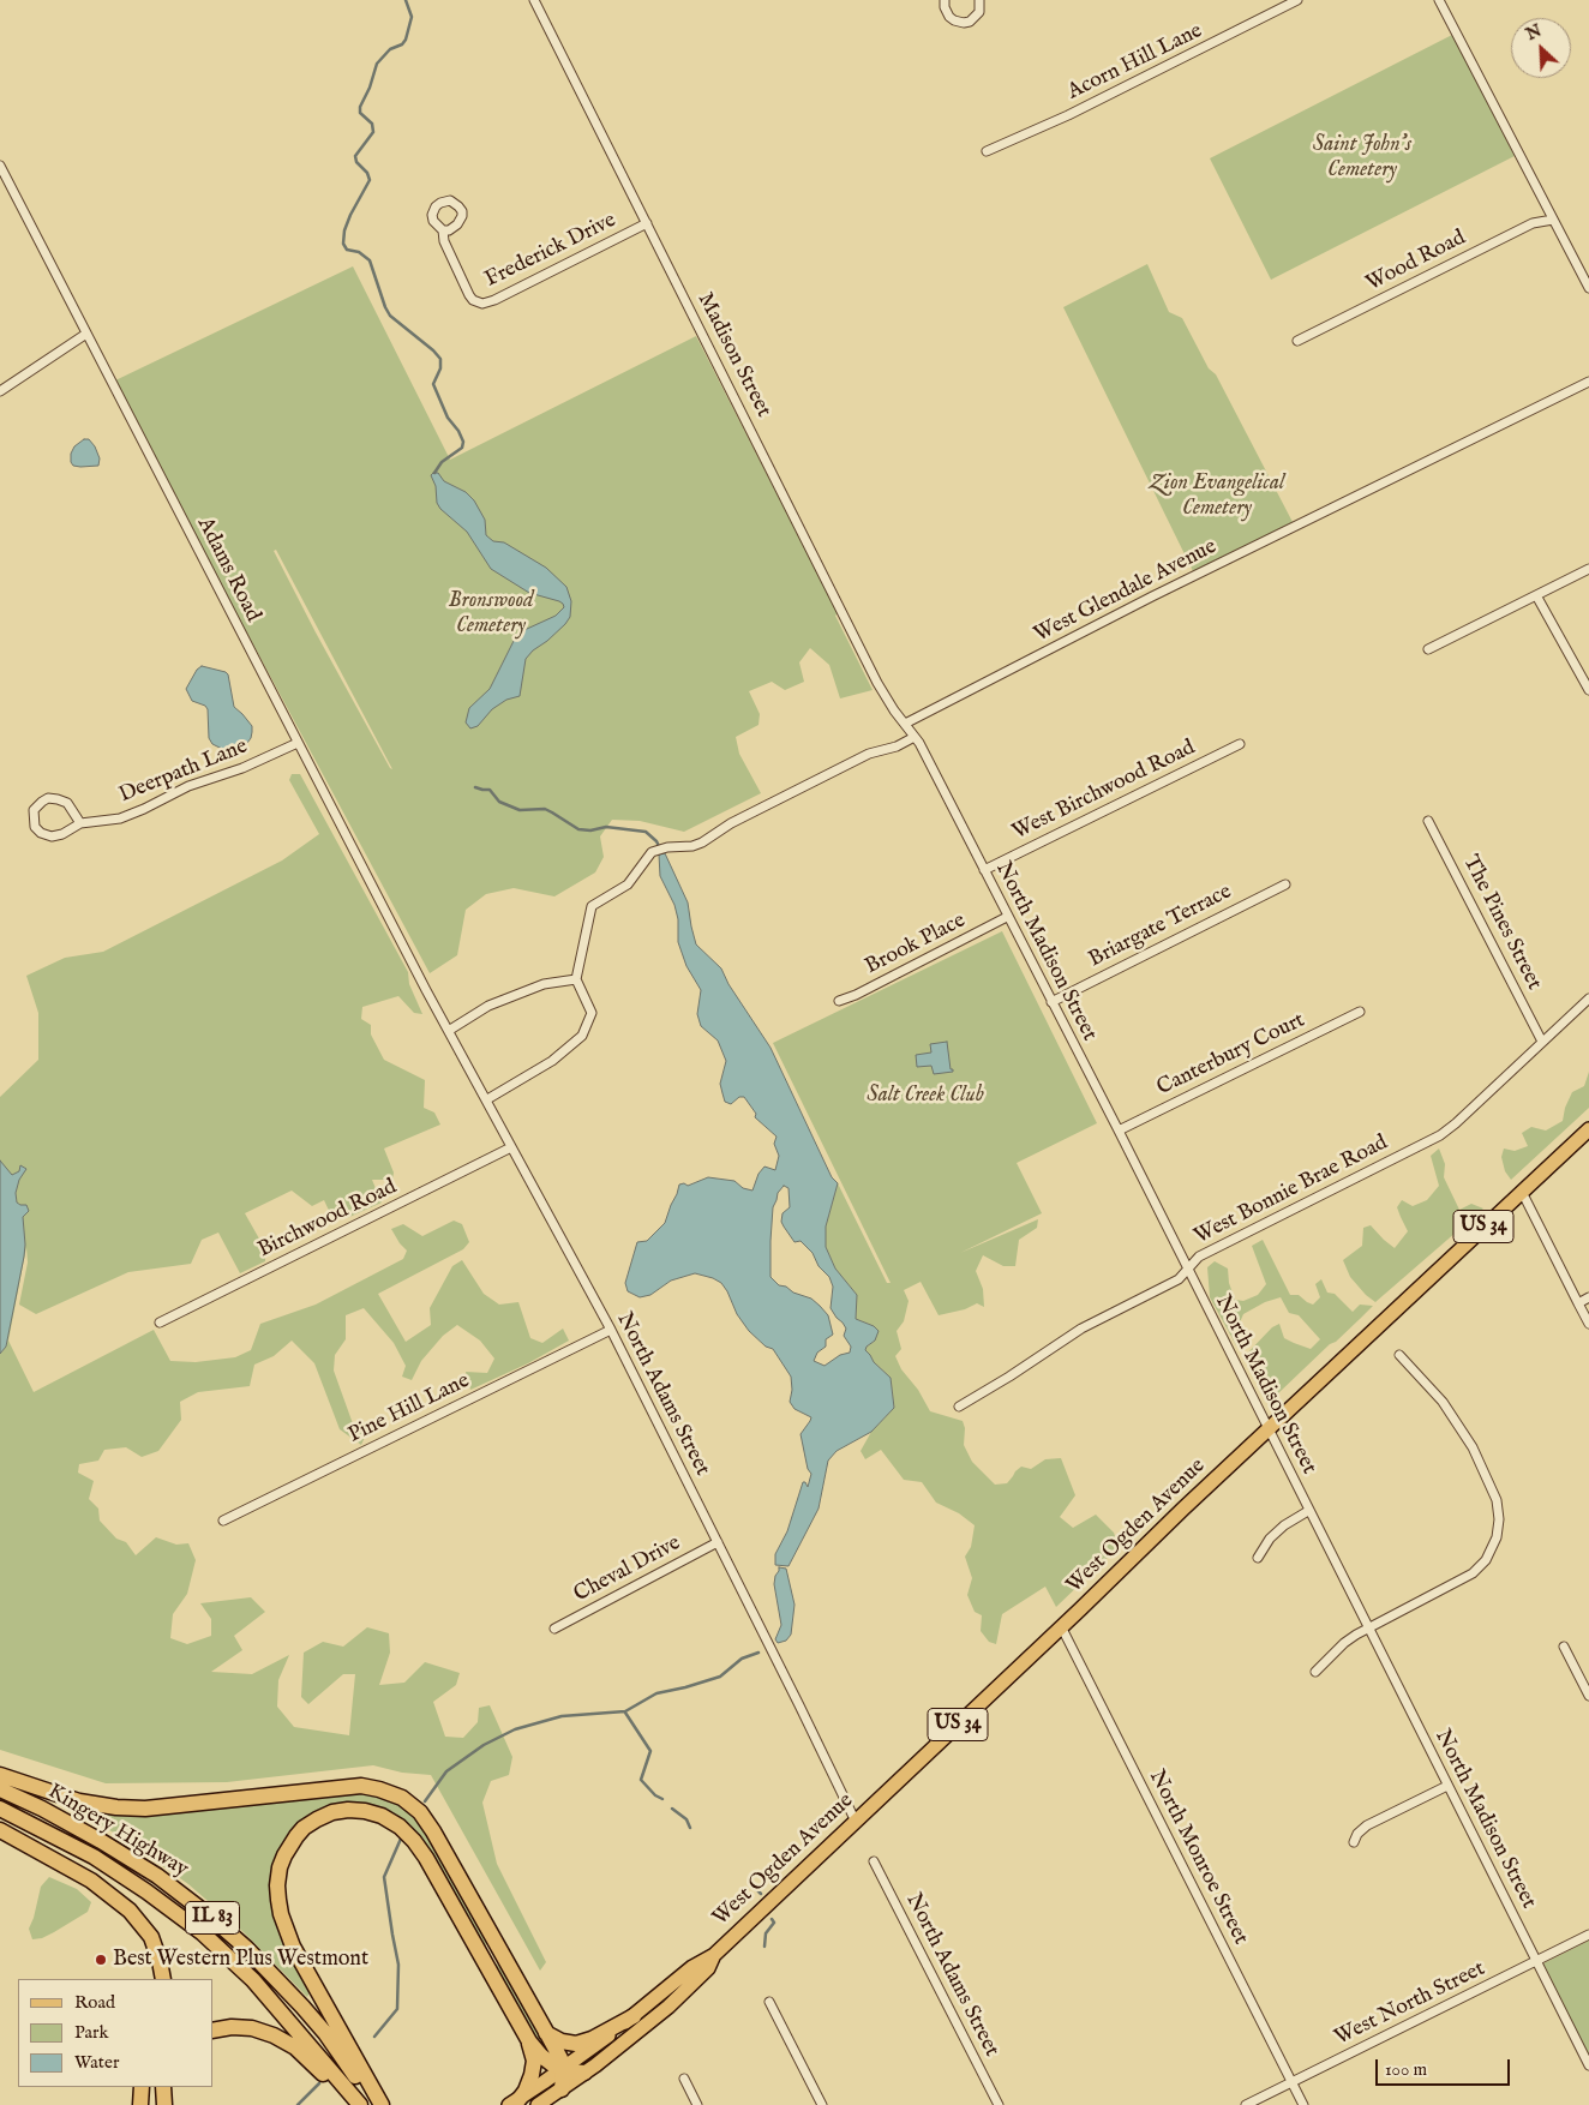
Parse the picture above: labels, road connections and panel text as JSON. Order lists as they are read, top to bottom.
{
  "streets": {
    "highway": ["Kingery Highway", "IL 83"],
    "main road": ["US 34", "West Ogden Avenue"],
    "street": [
      "Acorn Hill Lane",
      "Frederick Drive",
      "Wood Road",
      "Madison Street",
      "Adams Road",
      "West Glendale Avenue",
      "Deerpath Lane",
      "West Birchwood Road",
      "The Pines Street",
      "Briargate Terrace",
      "Brook Place",
      "North Madison Street",
      "Canterbury Court",
      "West Bonnie Brae Road",
      "Birchwood Road",
      "North Adams Street",
      "Pine Hill Lane",
      "Cheval Drive",
      "North Monroe Street",
      "West North Street"
    ]
  },
  "crossings": [
    ["Frederick Drive", "Madison Street"],
    ["Madison Street", "West Glendale Avenue"],
    ["Madison Street", "North Madison Street"],
    ["Adams Road", "Deerpath Lane"],
    ["Adams Road", "North Adams Street"],
    ["West Glendale Avenue", "North Madison Street"],
    ["West Birchwood Road", "North Madison Street"],
    ["The Pines Street", "West Bonnie Brae Road"],
    ["Briargate Terrace", "North Madison Street"],
    ["Brook Place", "North Madison Street"],
    ["North Madison Street", "Canterbury Court"],
    ["North Madison Street", "West Bonnie Brae Road"],
    ["North Madison Street", "West Ogden Avenue"],
    ["North Madison Street", "West North Street"],
    ["Birchwood Road", "North Adams Street"],
    ["North Adams Street", "Pine Hill Lane"],
    ["North Adams Street", "West Ogden Avenue"],
    ["North Adams Street", "Cheval Drive"],
    ["West Ogden Avenue", "North Monroe Street"],
    ["North Monroe Street", "West North Street"]
  ],
  "parks": [
    "Saint John's Cemetery",
    "Zion Evangelical Cemetery",
    "Bronswood Cemetery",
    "Salt Creek Club"
  ],
  "places": ["Best Western Plus Westmont"],
  "legend": ["Road", "Park", "Water"],
  "scale_bar": "100 m",
  "north": "top left"
}
